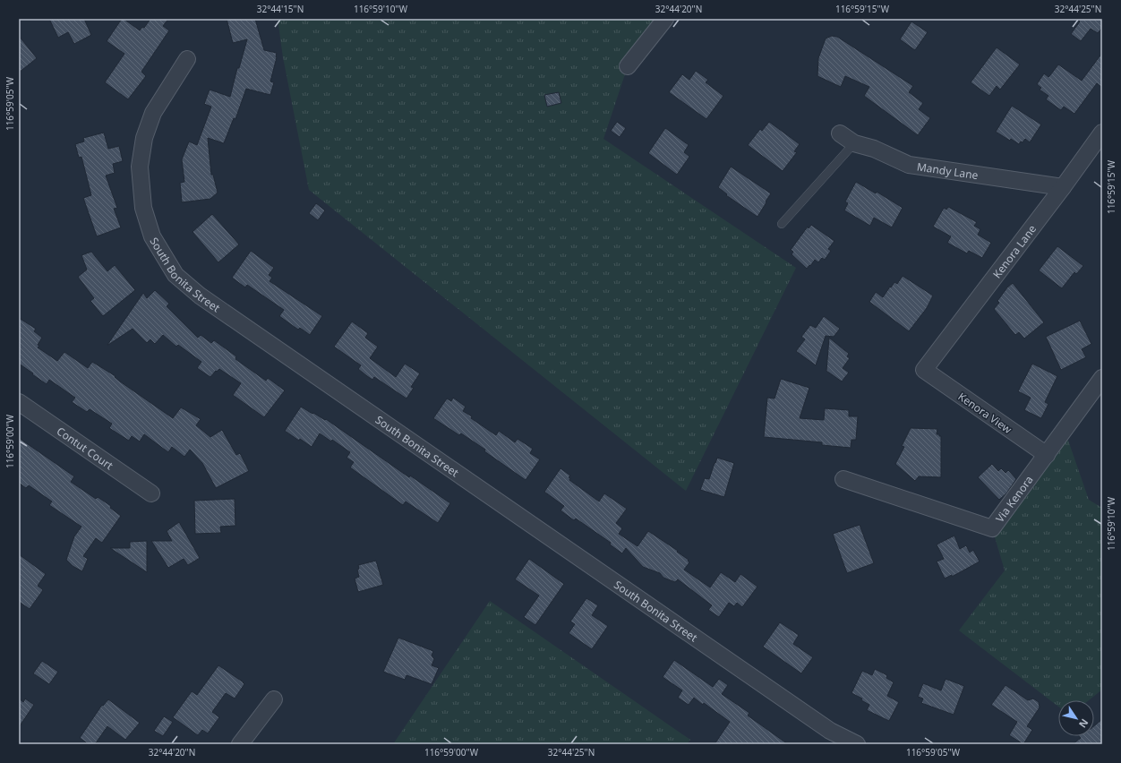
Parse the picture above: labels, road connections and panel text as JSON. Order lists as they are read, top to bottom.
{
  "streets": {
    "street": [
      "Mandy Lane",
      "Kenora Lane",
      "South Bonita Street",
      "Kenora View",
      "Contut Court",
      "Via Kenora"
    ]
  },
  "crossings": [
    ["Mandy Lane", "Kenora Lane"],
    ["Kenora Lane", "Kenora View"],
    ["Kenora View", "Via Kenora"]
  ],
  "north": "bottom right",
  "coordinates": [
    "32°44'15\"N",
    "116°59'10\"W",
    "32°44'20\"N",
    "116°59'15\"W",
    "32°44'25\"N",
    "116°59'05\"W",
    "116°59'00\"W"
  ]
}
